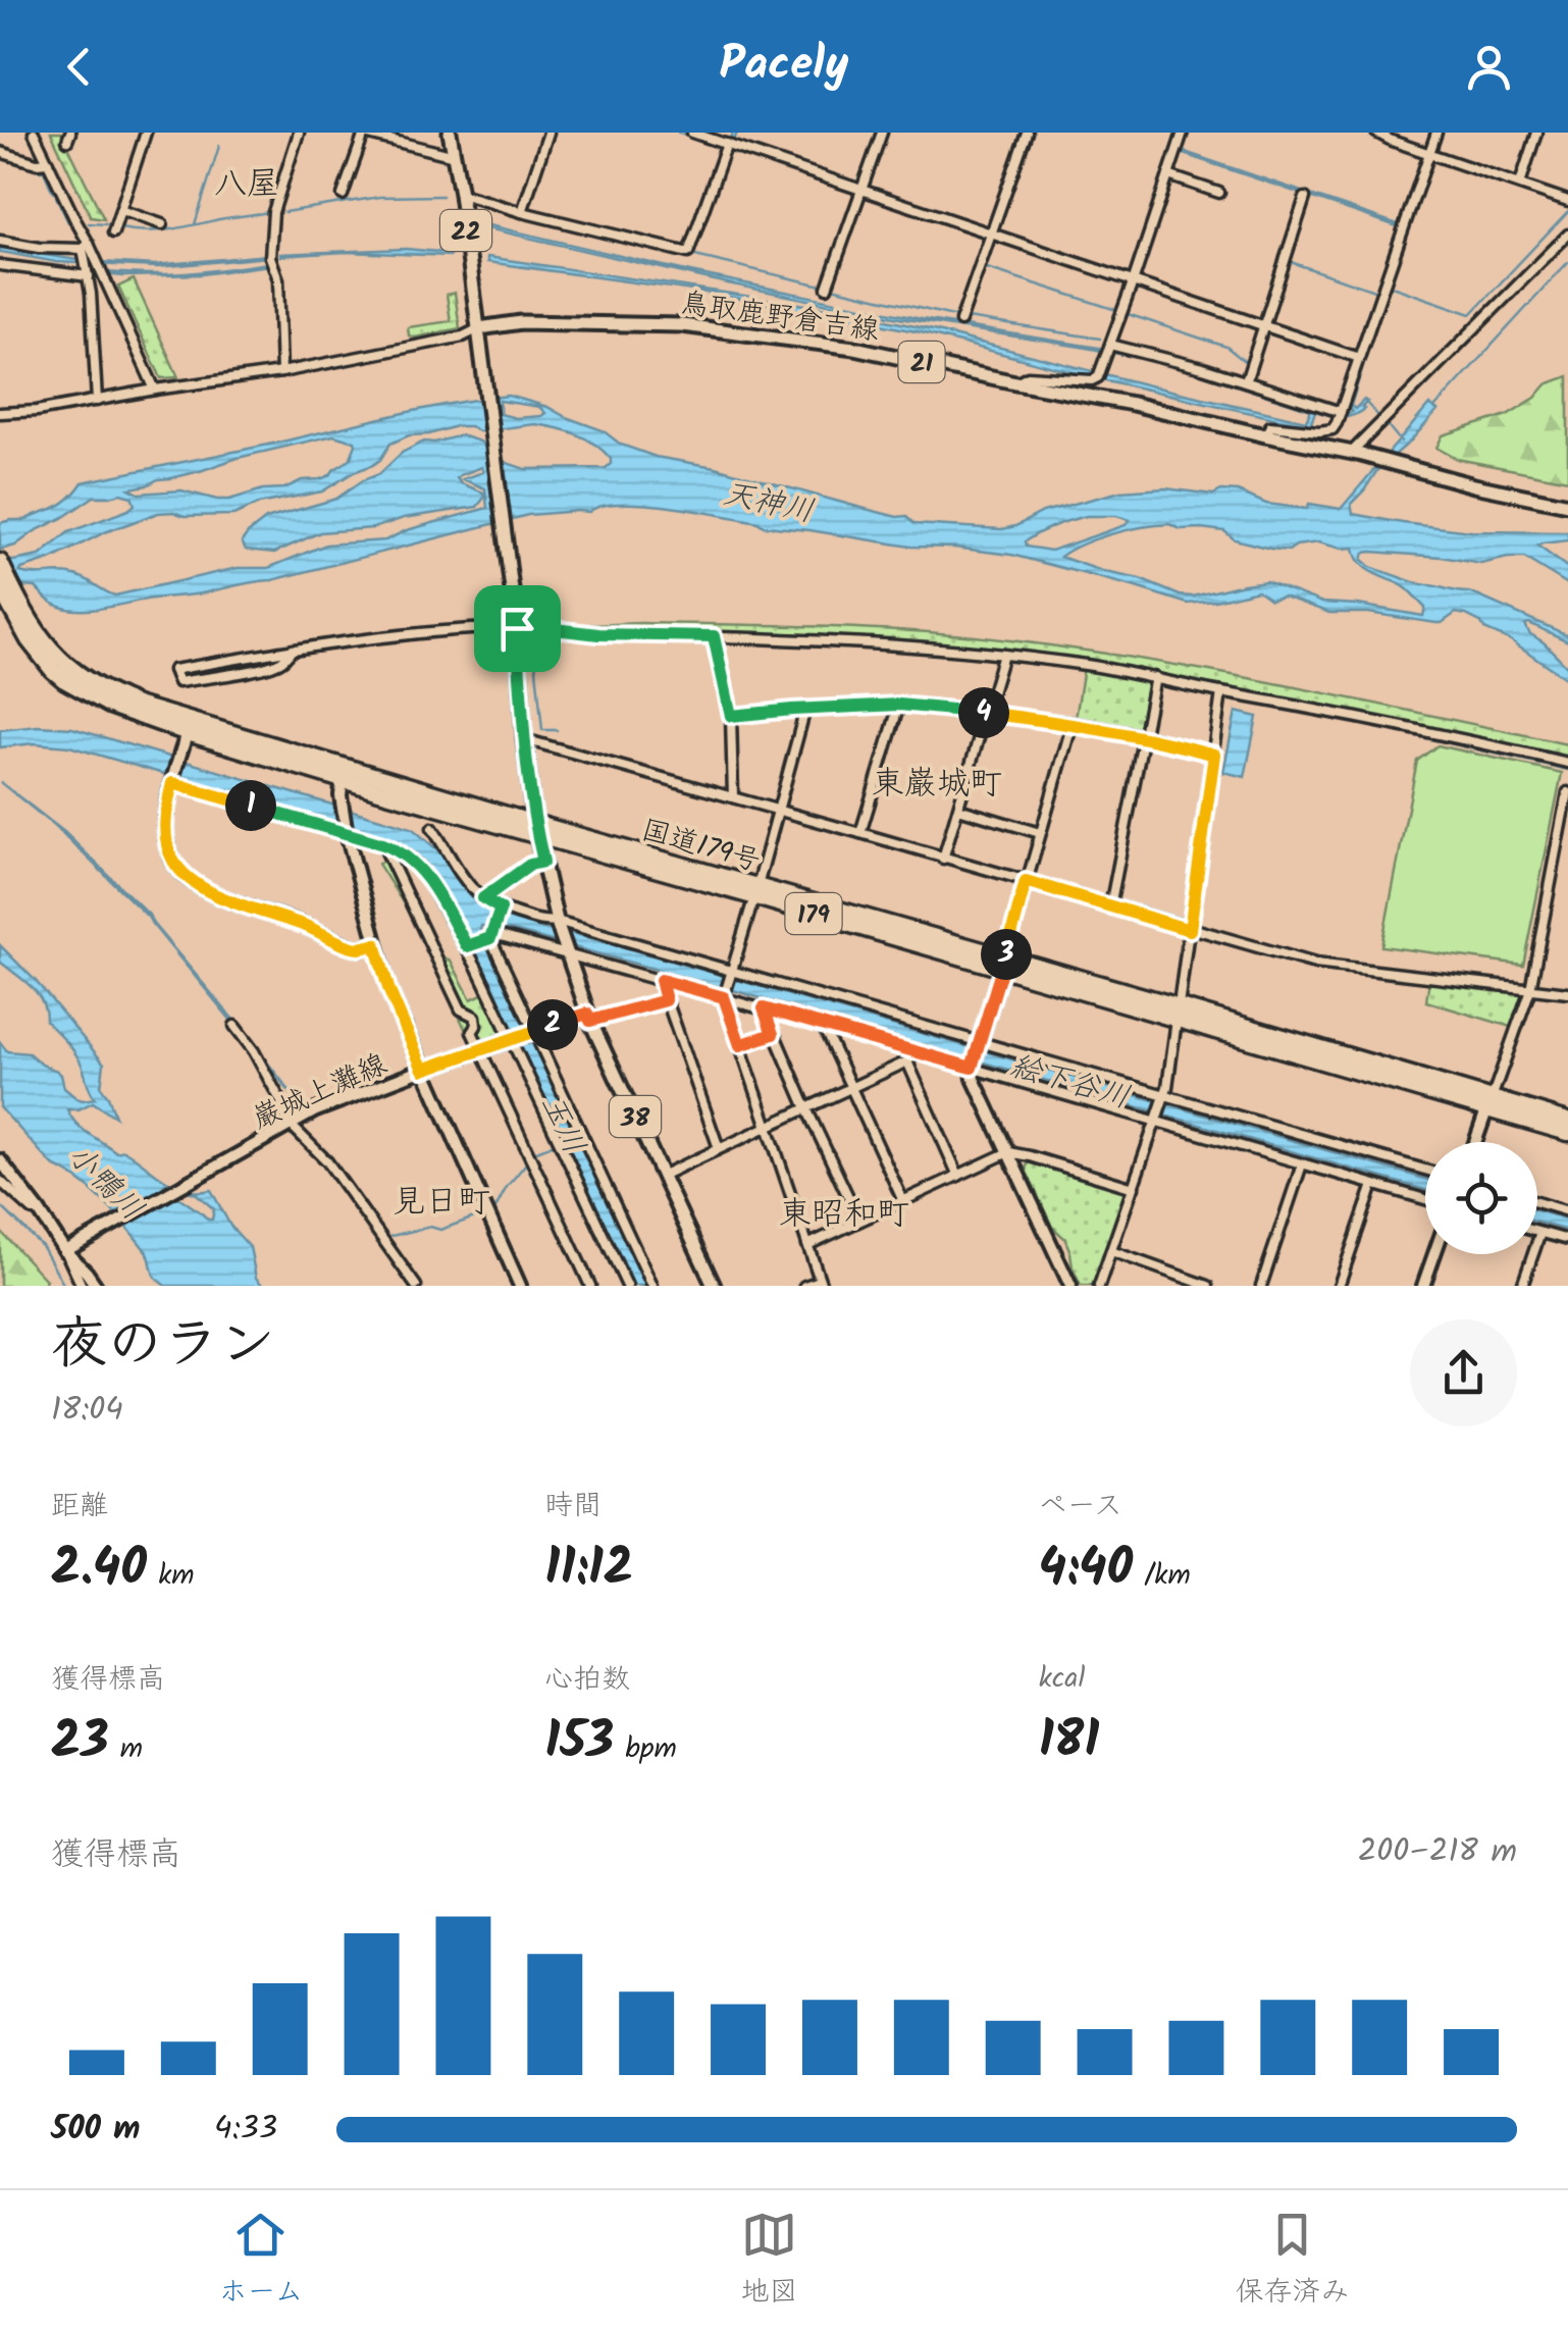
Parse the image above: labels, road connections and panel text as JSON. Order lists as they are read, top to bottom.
{
  "streets": {
    "highway": ["国道179号", "179"],
    "main road": [
      "22",
      "鳥取鹿野倉吉線",
      "21",
      "38"
    ],
    "street": ["巌城上灘線"]
  },
  "crossings": [
    ["22", "鳥取鹿野倉吉線"],
    ["国道179号", "巌城上灘線"],
    ["国道179号", "38"]
  ],
  "districts": [
    "八屋",
    "東巌城町",
    "見日町",
    "東昭和町"
  ],
  "water": [
    "天神川",
    "絵下谷川",
    "玉川",
    "小鴨川"
  ],
  "page": {
    "header": "Pacely",
    "pins": [
      "4",
      "1",
      "3",
      "2"
    ],
    "heading": ["夜のラン", "18:04"],
    "stats": [
      ["距離", "2.40 km"],
      ["時間", "11:12"],
      ["ペース", "4:40 /km"],
      ["獲得標高", "23 m"],
      ["心拍数", "153 bpm"],
      ["kcal", "181"]
    ],
    "chart": ["獲得標高", "200–218 m"],
    "list": [
      {
        "name": "500 m",
        "note": "4:33"
      }
    ],
    "tabs": ["ホーム", "地図", "保存済み"]
  }
}
